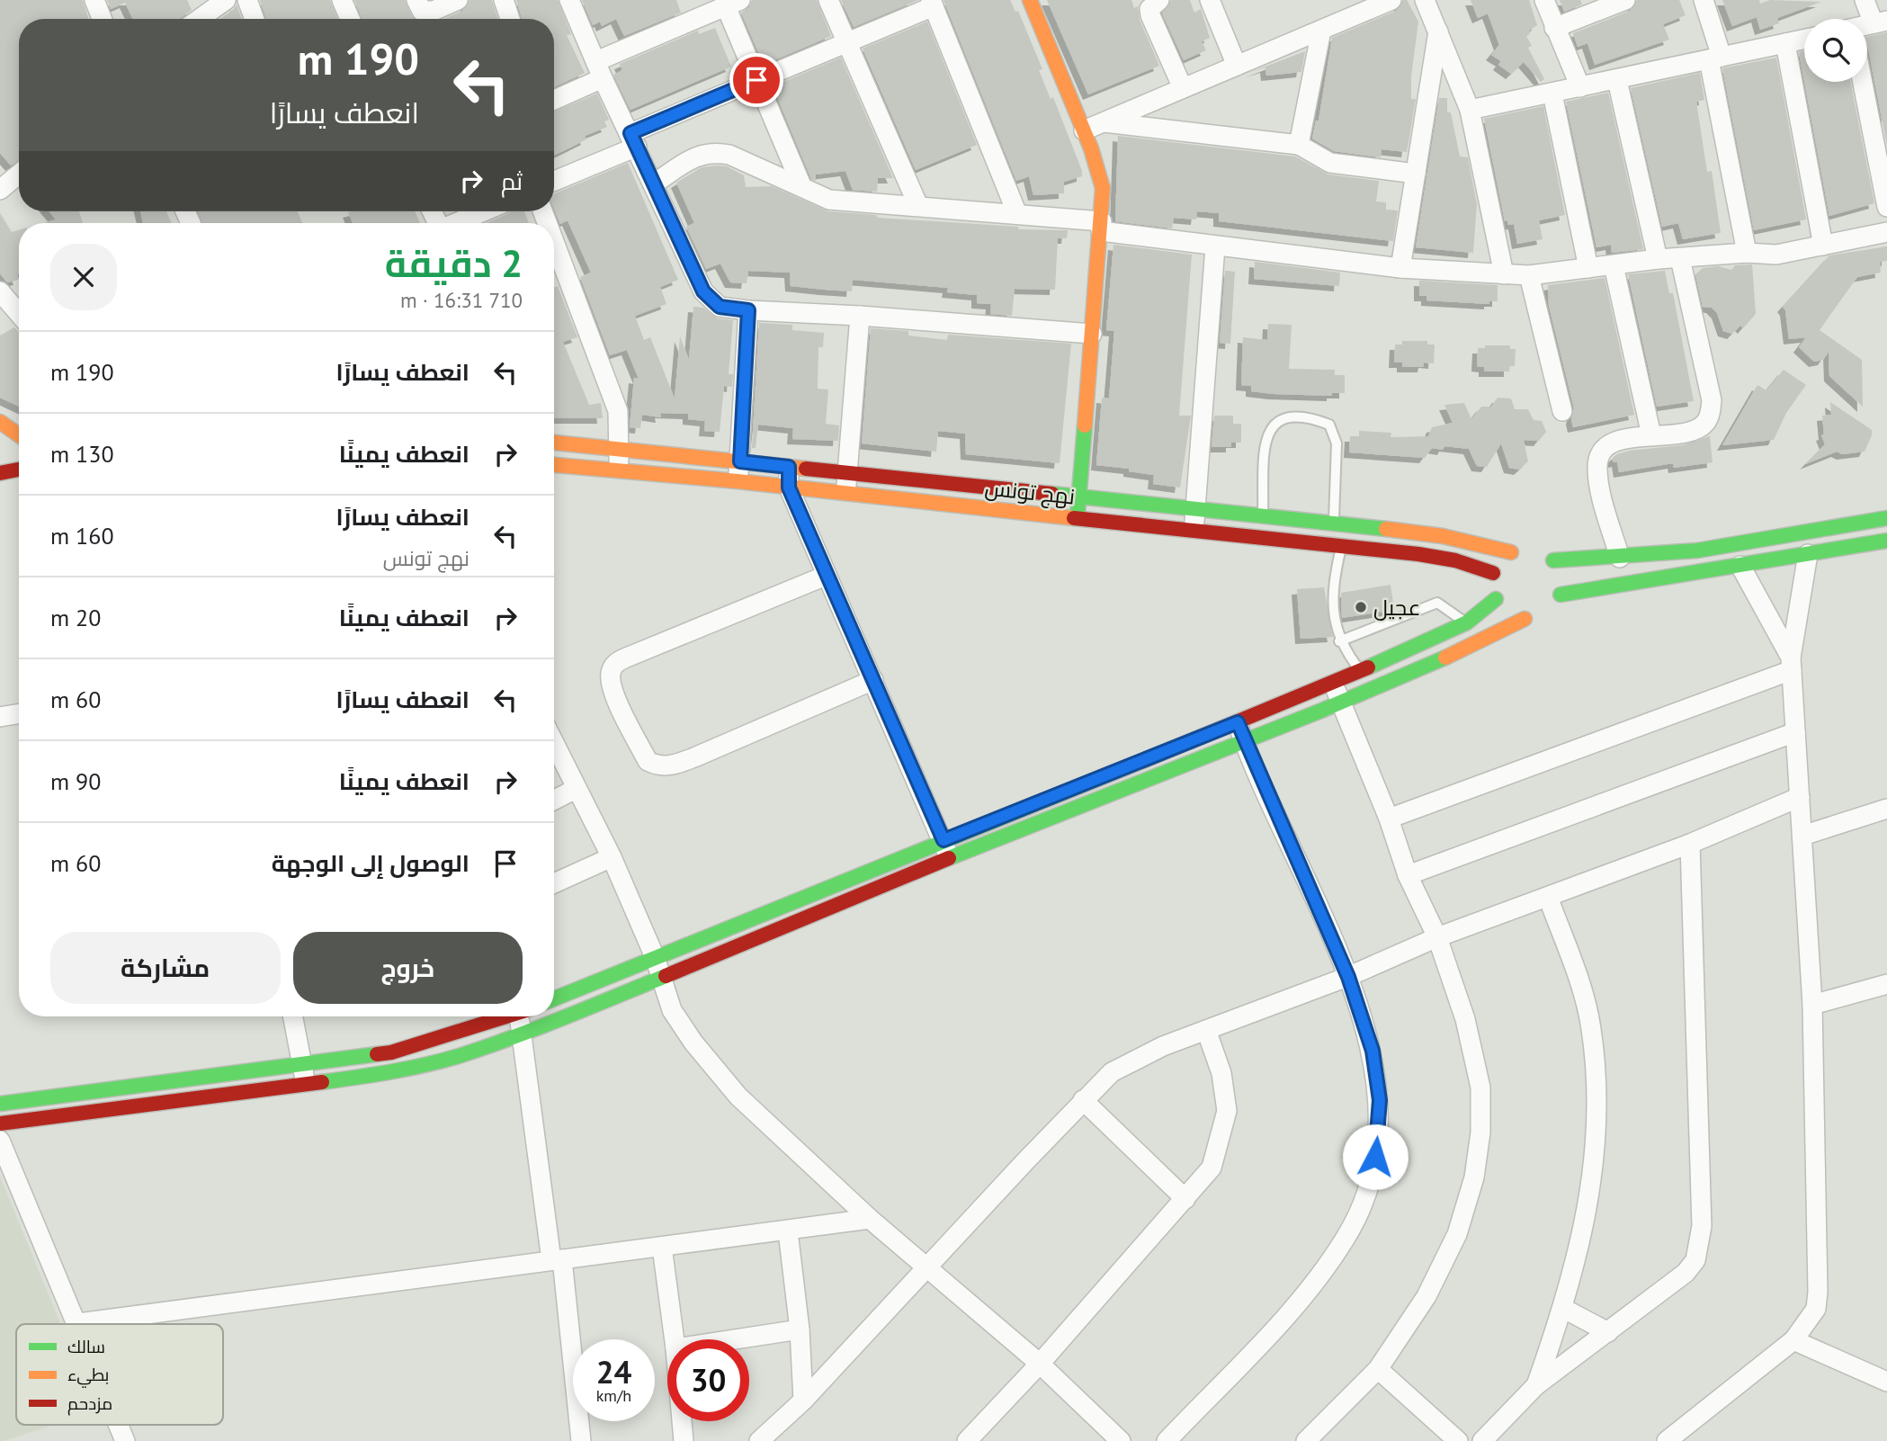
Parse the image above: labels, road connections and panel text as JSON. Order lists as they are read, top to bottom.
{
  "streets": {
    "main road": ["نهج تونس"]
  },
  "places": ["عجيل"],
  "legend": ["سالك", "بطيء", "مزدحم"],
  "page": {
    "turn": ["190 m", "انعطف يسارًا"],
    "then": "ثم",
    "heading": ["2 دقيقة", "710 m · 16:31"],
    "list": [
      {
        "name": "انعطف يسارًا",
        "value": "190 m"
      },
      {
        "name": "انعطف يمينًا",
        "value": "130 m"
      },
      {
        "name": "انعطف يسارًا",
        "note": "نهج تونس",
        "value": "160 m"
      },
      {
        "name": "انعطف يمينًا",
        "value": "20 m"
      },
      {
        "name": "انعطف يسارًا",
        "value": "60 m"
      },
      {
        "name": "انعطف يمينًا",
        "value": "90 m"
      },
      {
        "name": "الوصول إلى الوجهة",
        "value": "60 m"
      }
    ],
    "buttons": ["خروج", "مشاركة"],
    "speed": "24 km/h",
    "limit": "30"
  }
}
